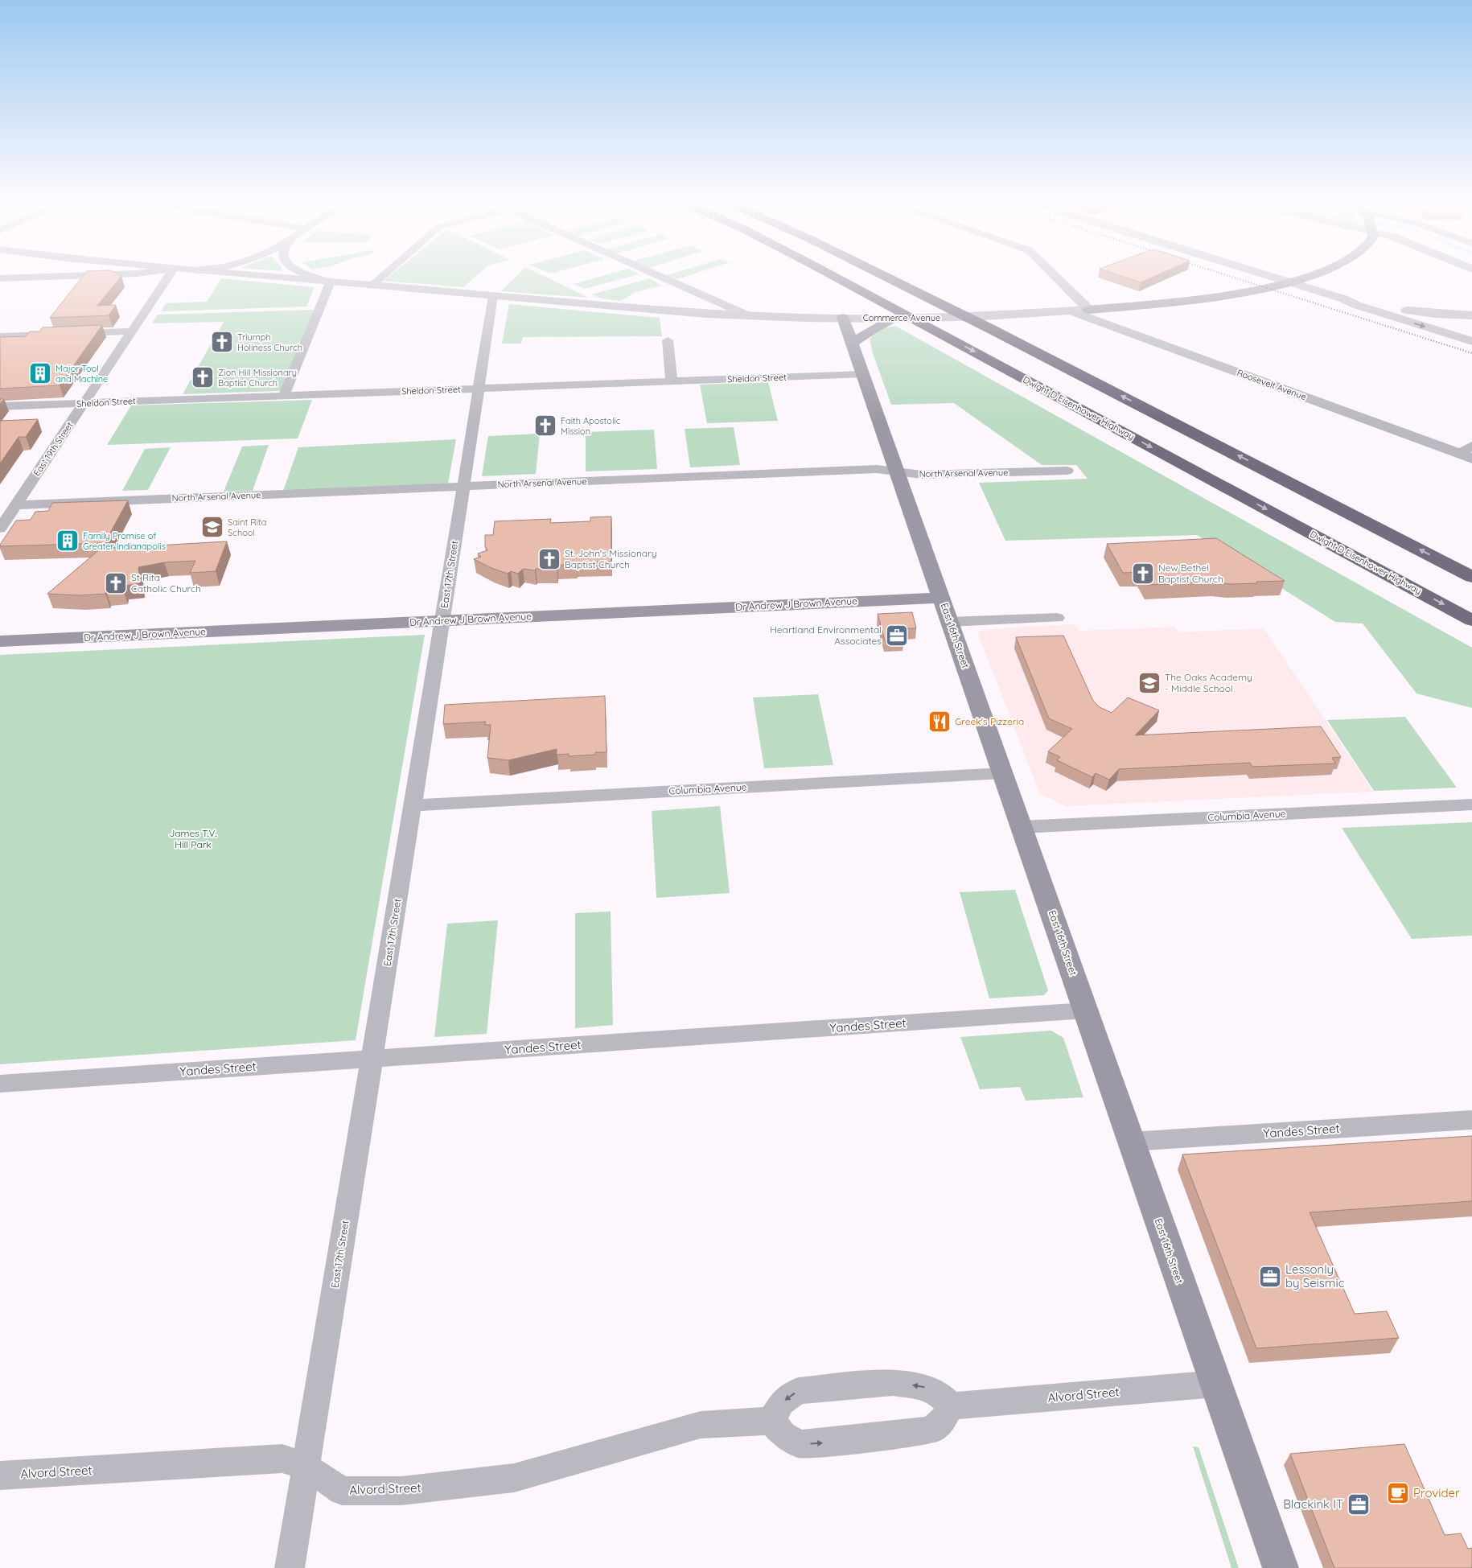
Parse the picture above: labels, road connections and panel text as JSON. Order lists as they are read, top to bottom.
{
  "streets": {
    "highway": ["Dwight D Eisenhower Highway"],
    "main road": ["Commerce Avenue", "Dr Andrew J Brown Avenue", "East 16th Street"],
    "street": [
      "Sheldon Street",
      "Roosevelt Avenue",
      "East 19th Street",
      "North Arsenal Avenue",
      "East 17th Street",
      "Columbia Avenue",
      "Yandes Street",
      "Alvord Street"
    ]
  },
  "crossings": [
    ["Commerce Avenue", "Roosevelt Avenue"],
    ["Commerce Avenue", "East 16th Street"],
    ["Sheldon Street", "East 19th Street"],
    ["Sheldon Street", "East 17th Street"],
    ["Sheldon Street", "East 16th Street"],
    ["East 19th Street", "North Arsenal Avenue"],
    ["North Arsenal Avenue", "East 17th Street"],
    ["North Arsenal Avenue", "East 16th Street"],
    ["East 17th Street", "Dr Andrew J Brown Avenue"],
    ["East 17th Street", "Columbia Avenue"],
    ["East 17th Street", "Yandes Street"],
    ["East 17th Street", "Alvord Street"],
    ["Dr Andrew J Brown Avenue", "East 16th Street"],
    ["East 16th Street", "Columbia Avenue"],
    ["East 16th Street", "Yandes Street"],
    ["East 16th Street", "Alvord Street"]
  ],
  "parks": ["James T.V. Hill Park"],
  "places": {
    "church": [
      "Triumph Holiness Church",
      "Zion Hill Missionary Baptist Church",
      "Faith Apostolic Mission",
      "St. John's Missionary Baptist Church",
      "New Bethel Baptist Church",
      "St Rita Catholic Church"
    ],
    "building": ["Major Tool and Machine", "Family Promise of Greater Indianapolis"],
    "school or university": ["Saint Rita School", "The Oaks Academy - Middle School"],
    "office": ["Heartland Environmental Associates", "Lessonly by Seismic", "Blackink IT"],
    "restaurant": ["Greek's Pizzeria"],
    "cafe": ["Provider"]
  }
}
